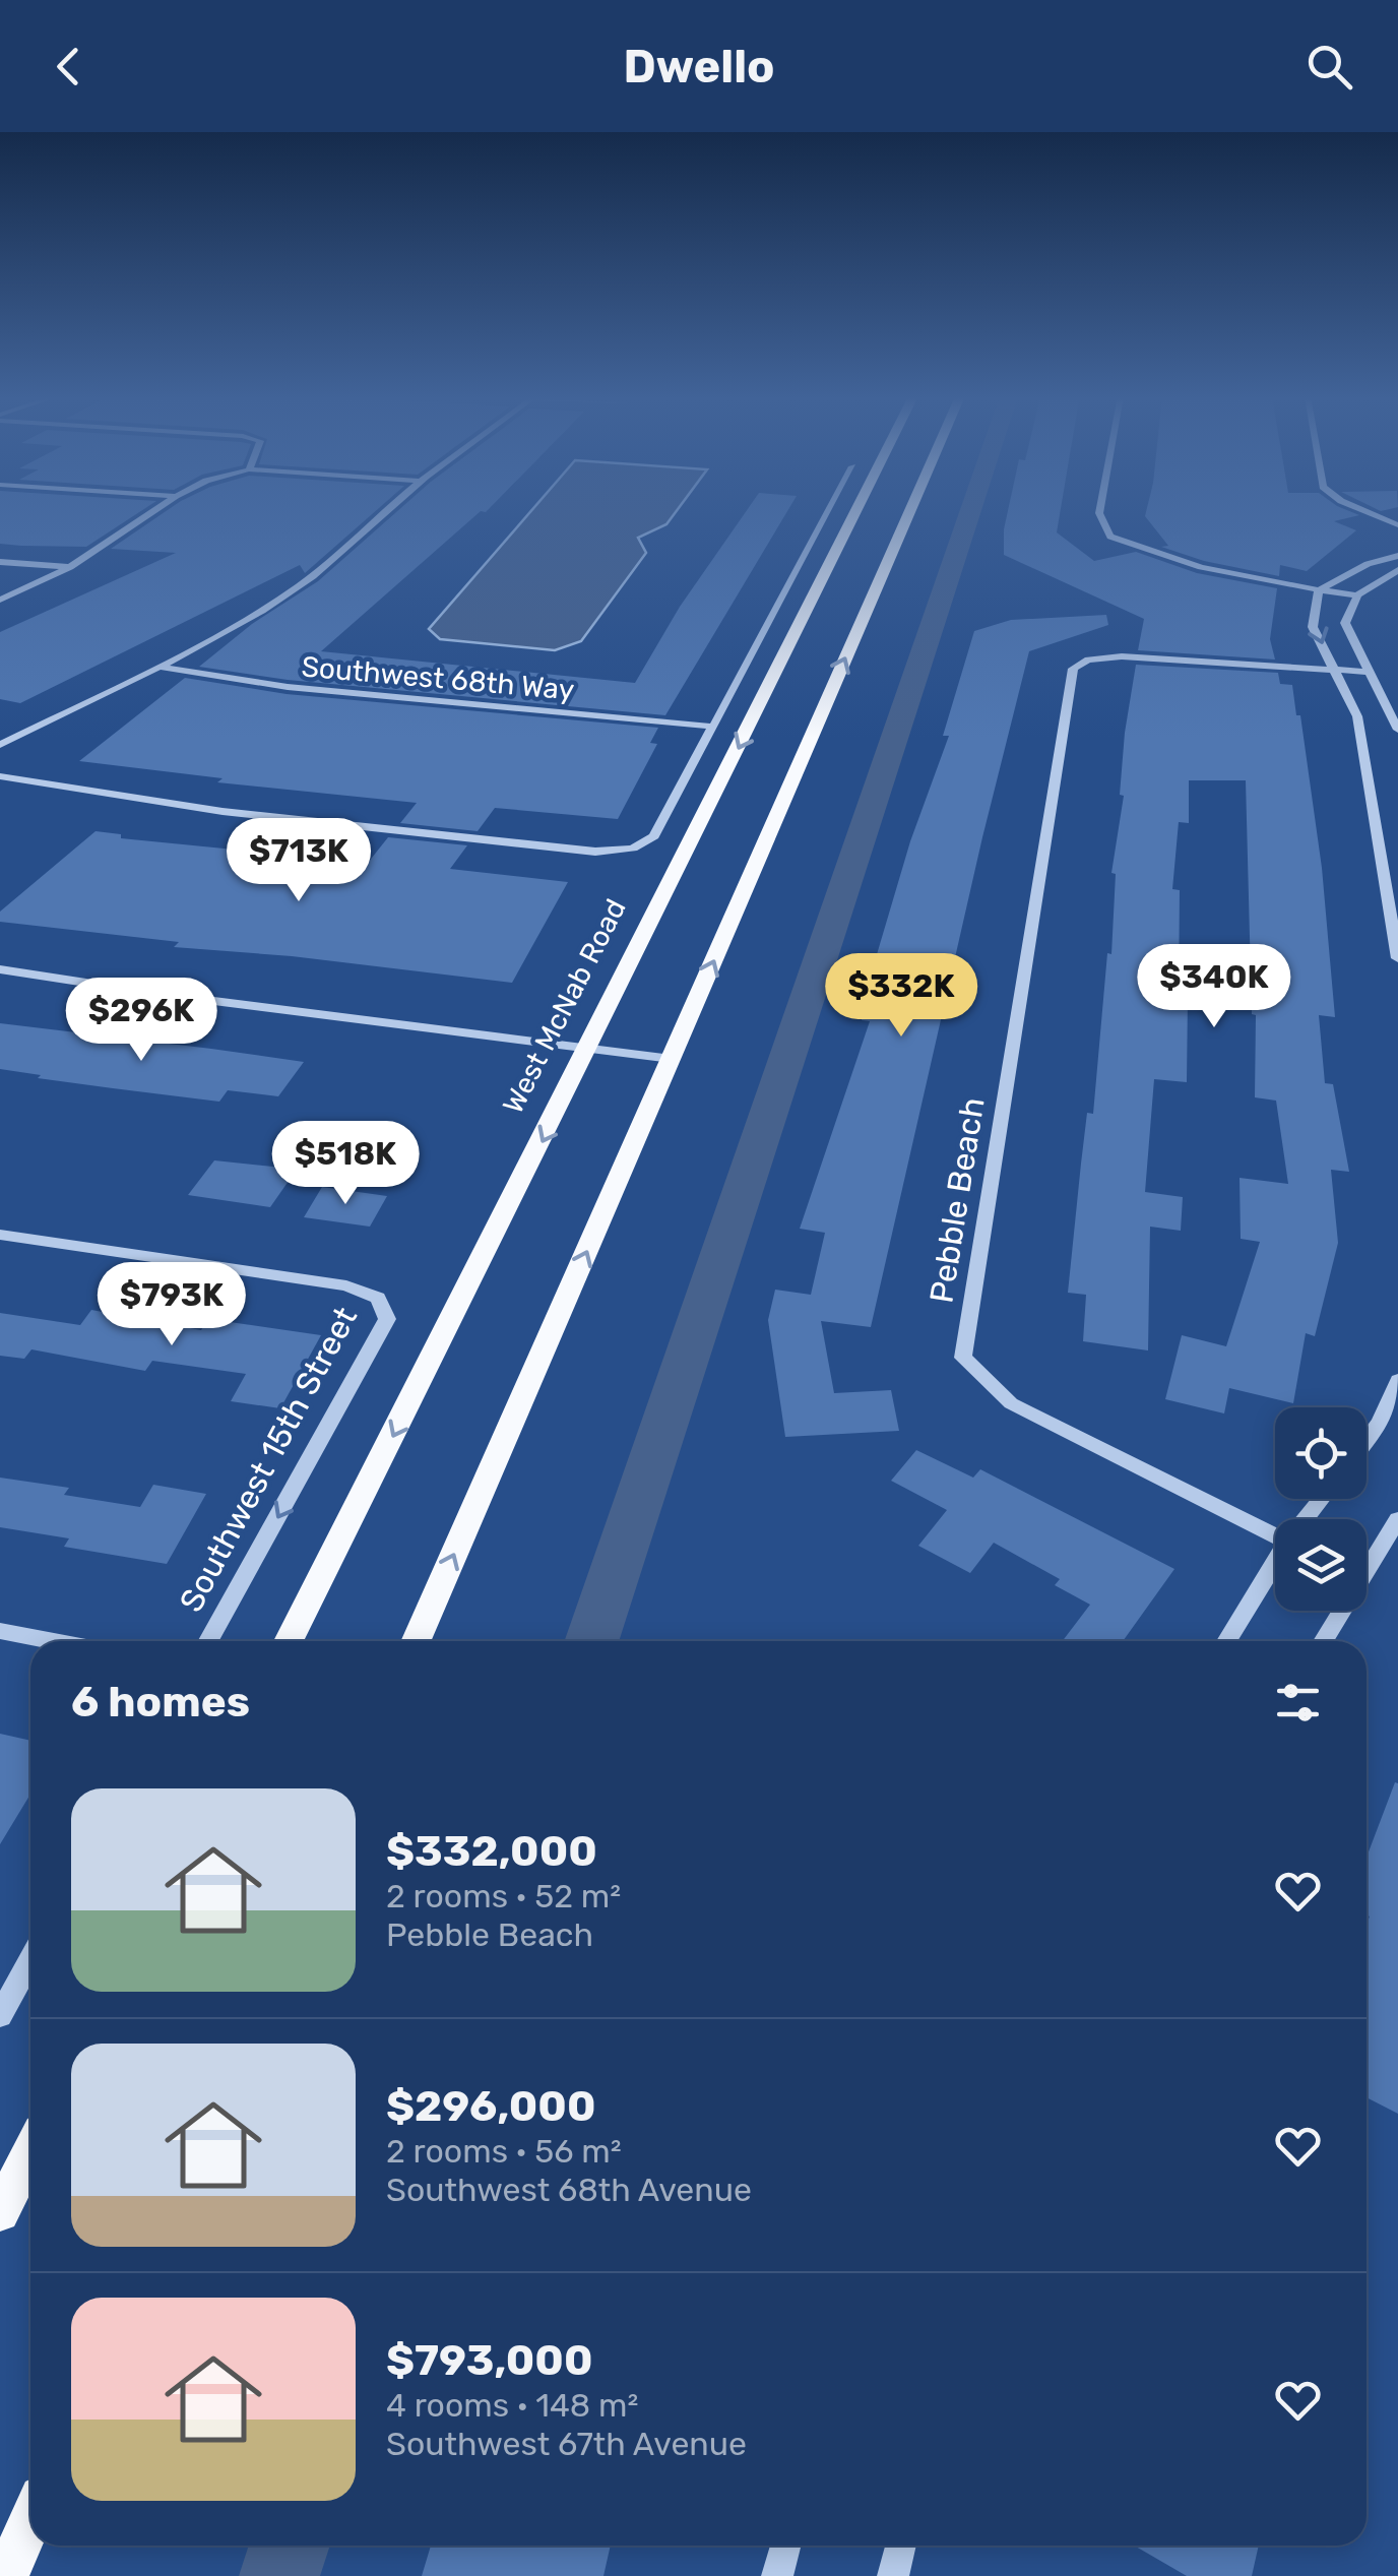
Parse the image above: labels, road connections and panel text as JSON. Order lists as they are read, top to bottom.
{
  "streets": {
    "main road": ["West McNab Road"],
    "street": ["Southwest 68th Way", "Pebble Beach", "Southwest 15th Street"]
  },
  "page": {
    "header": "Dwello",
    "price": [
      "$713K",
      "$340K",
      "$332K",
      "$296K",
      "$518K",
      "$793K"
    ],
    "heading": "6 homes",
    "list": [
      {
        "name": "$332,000",
        "note": "2 rooms · 52 m² · Pebble Beach"
      },
      {
        "name": "$296,000",
        "note": "2 rooms · 56 m² · Southwest 68th Avenue"
      },
      {
        "name": "$793,000",
        "note": "4 rooms · 148 m² · Southwest 67th Avenue"
      }
    ]
  }
}
